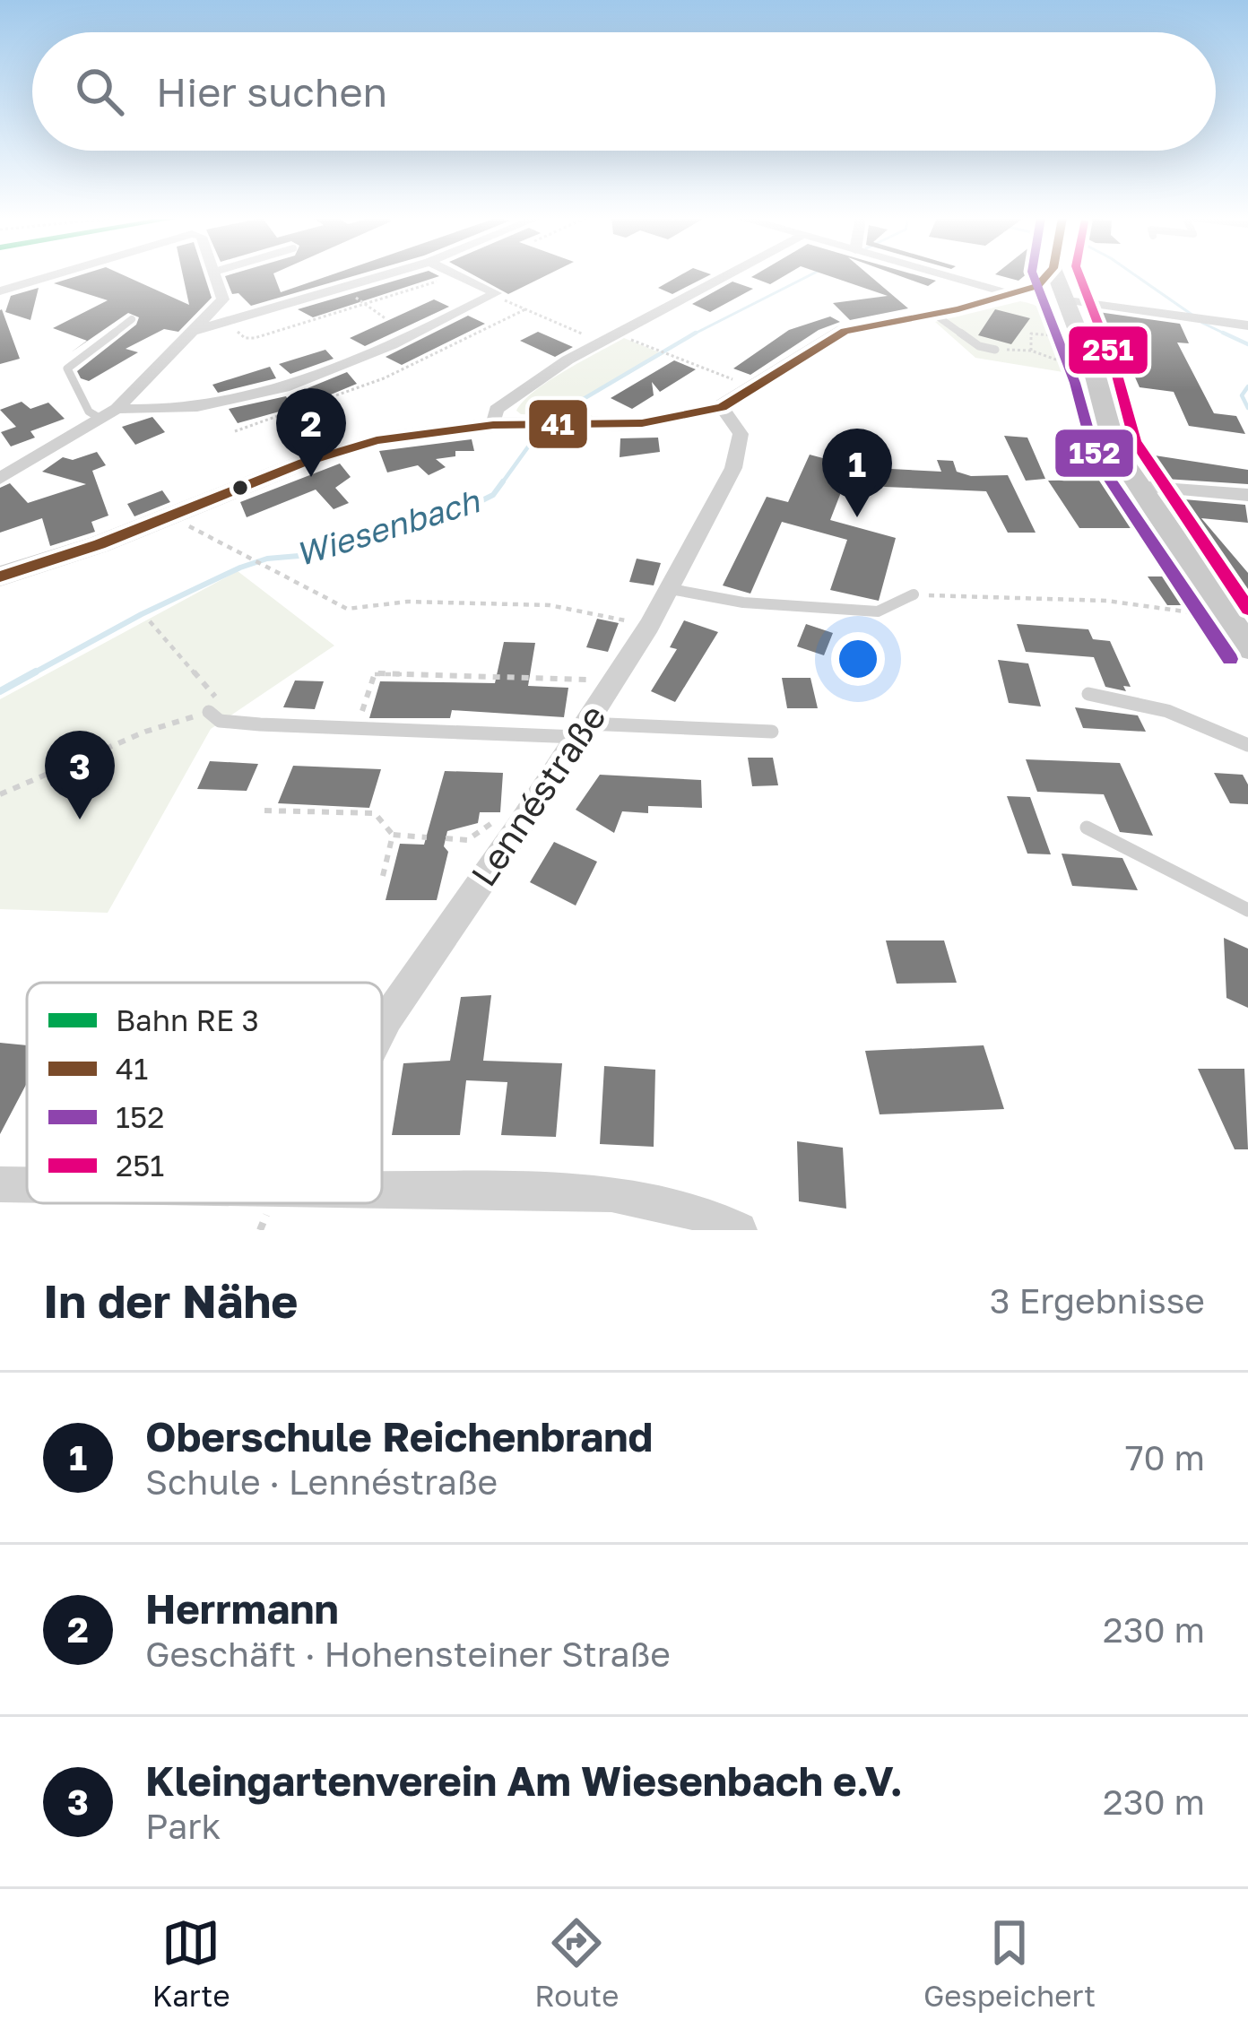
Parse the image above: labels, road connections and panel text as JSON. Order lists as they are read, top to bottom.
{
  "streets": {
    "street": ["Lennéstraße"]
  },
  "water": ["Wiesenbach"],
  "lines": ["transit line 41", "transit line 152", "transit line 251"],
  "legend": [
    "Bahn RE 3",
    "41",
    "152",
    "251"
  ],
  "page": {
    "search": "Hier suchen",
    "pins": ["2", "1", "3"],
    "heading": ["In der Nähe", "3 Ergebnisse"],
    "list": [
      {
        "mark": "1",
        "name": "Oberschule Reichenbrand",
        "note": "Schule · Lennéstraße",
        "value": "70 m"
      },
      {
        "mark": "2",
        "name": "Herrmann",
        "note": "Geschäft · Hohensteiner Straße",
        "value": "230 m"
      },
      {
        "mark": "3",
        "name": "Kleingartenverein Am Wiesenbach e.V.",
        "note": "Park",
        "value": "230 m"
      }
    ],
    "nav": ["Karte", "Route", "Gespeichert"]
  }
}
